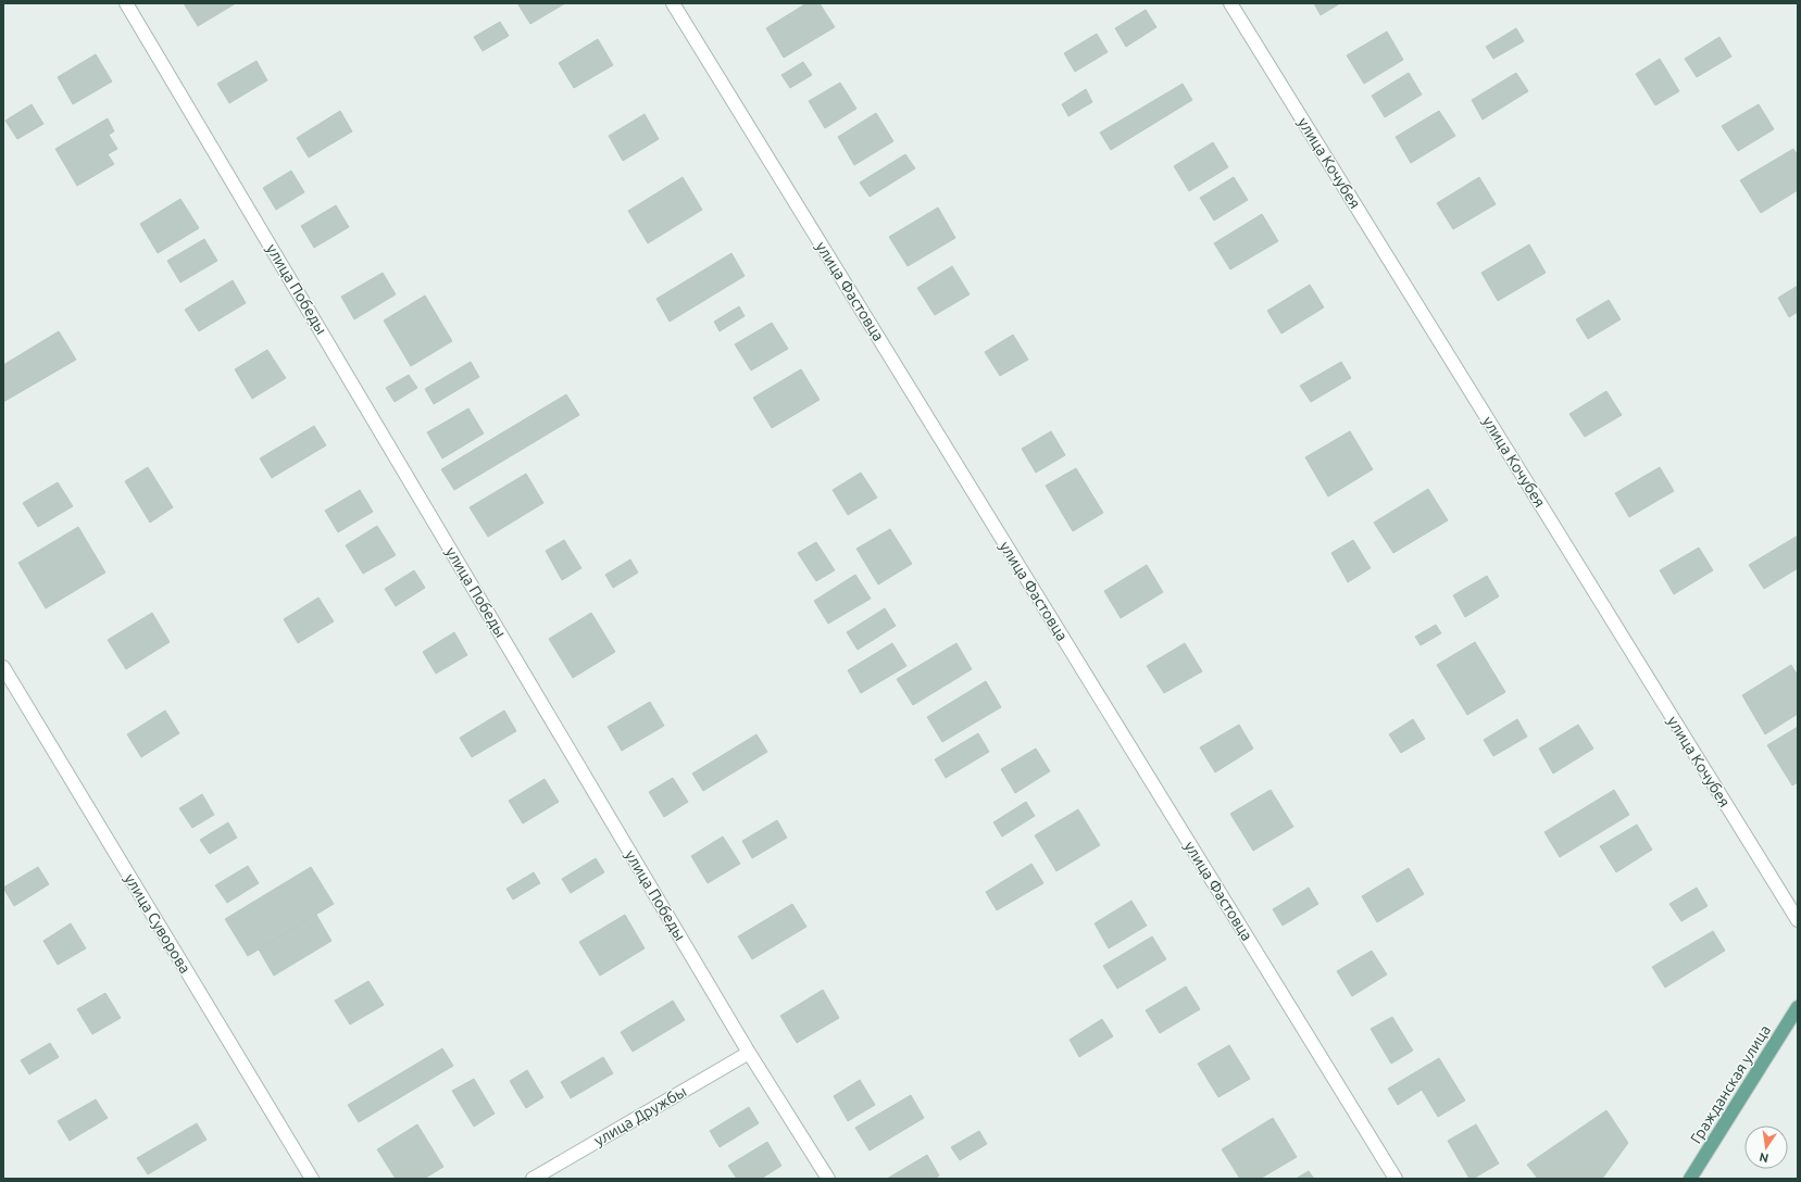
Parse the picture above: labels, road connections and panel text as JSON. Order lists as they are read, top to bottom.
{
  "streets": {
    "main road": ["Гражданская улица"],
    "street": [
      "улица Кочубея",
      "улица Победы",
      "улица Фастовца",
      "улица Суворова",
      "улица Дружбы"
    ]
  },
  "crossings": [
    ["улица Победы", "улица Дружбы"]
  ],
  "north": "bottom"
}
